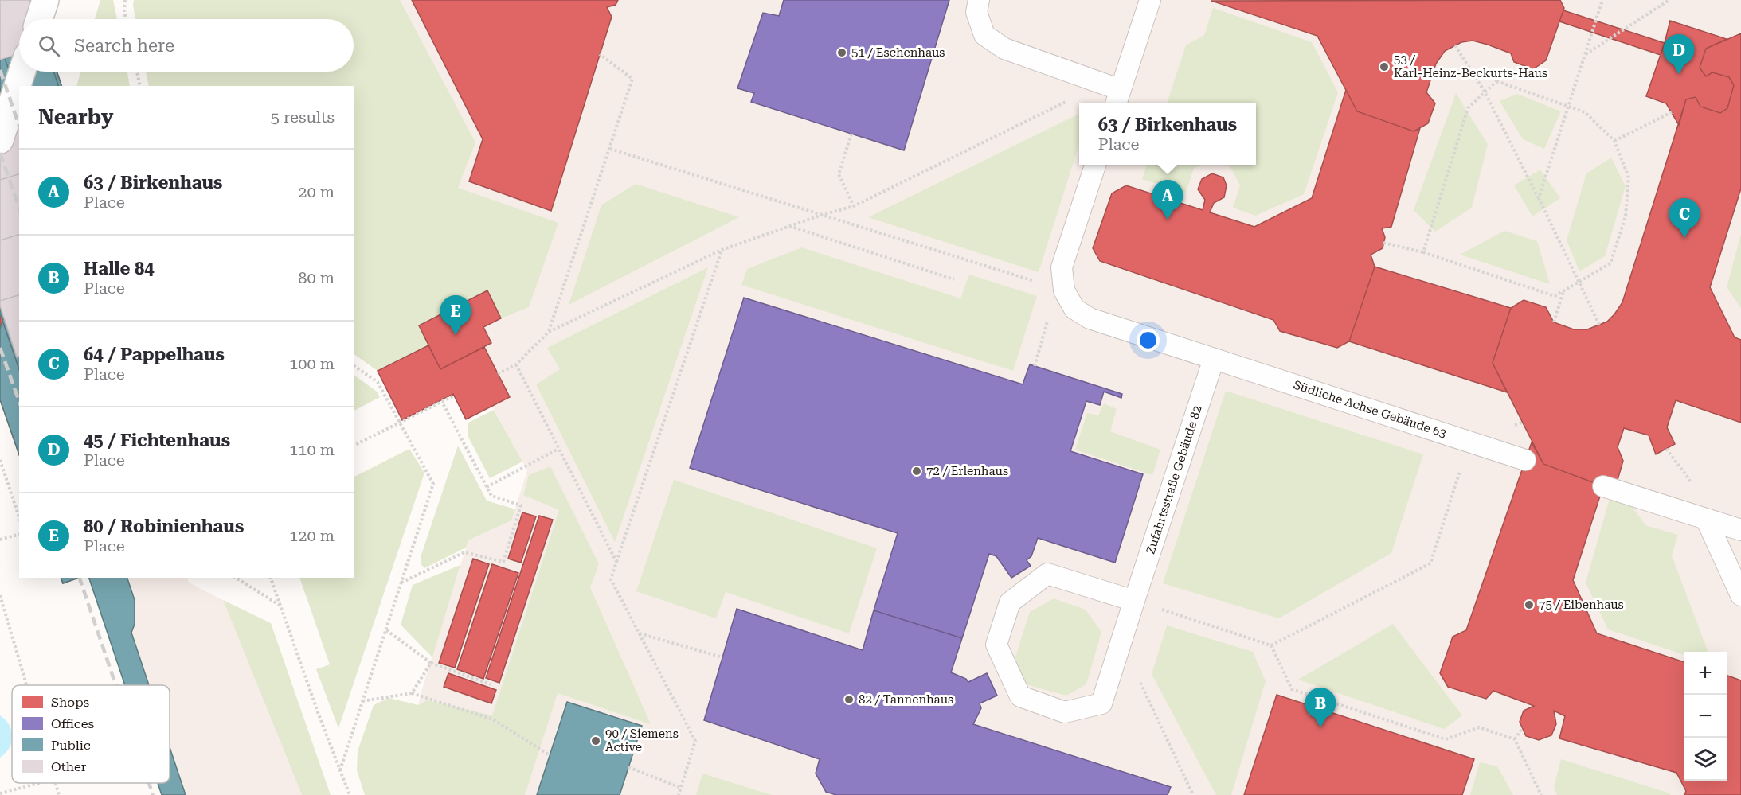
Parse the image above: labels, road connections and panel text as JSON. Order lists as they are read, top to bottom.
{
  "streets": {
    "lane": ["Südliche Achse Gebäude 63", "Zufahrtsstraße Gebäude 82"]
  },
  "crossings": [
    ["Südliche Achse Gebäude 63", "Zufahrtsstraße Gebäude 82"]
  ],
  "places": [
    "51 / Eschenhaus",
    "53 / Karl-Heinz-Beckurts-Haus",
    "72 / Erlenhaus",
    "75 / Eibenhaus",
    "82 / Tannenhaus",
    "90 / Siemens Active"
  ],
  "legend": [
    "Shops",
    "Offices",
    "Public",
    "Other"
  ],
  "page": {
    "search": "Search here",
    "pins": [
      "D",
      "A",
      "C",
      "E",
      "B"
    ],
    "heading": ["Nearby", "5 results"],
    "popup": ["63 / Birkenhaus", "Place"],
    "list": [
      {
        "mark": "A",
        "name": "63 / Birkenhaus",
        "note": "Place",
        "value": "20 m"
      },
      {
        "mark": "B",
        "name": "Halle 84",
        "note": "Place",
        "value": "80 m"
      },
      {
        "mark": "C",
        "name": "64 / Pappelhaus",
        "note": "Place",
        "value": "100 m"
      },
      {
        "mark": "D",
        "name": "45 / Fichtenhaus",
        "note": "Place",
        "value": "110 m"
      },
      {
        "mark": "E",
        "name": "80 / Robinienhaus",
        "note": "Place",
        "value": "120 m"
      }
    ],
    "map_buttons": ["+", "−"]
  }
}
